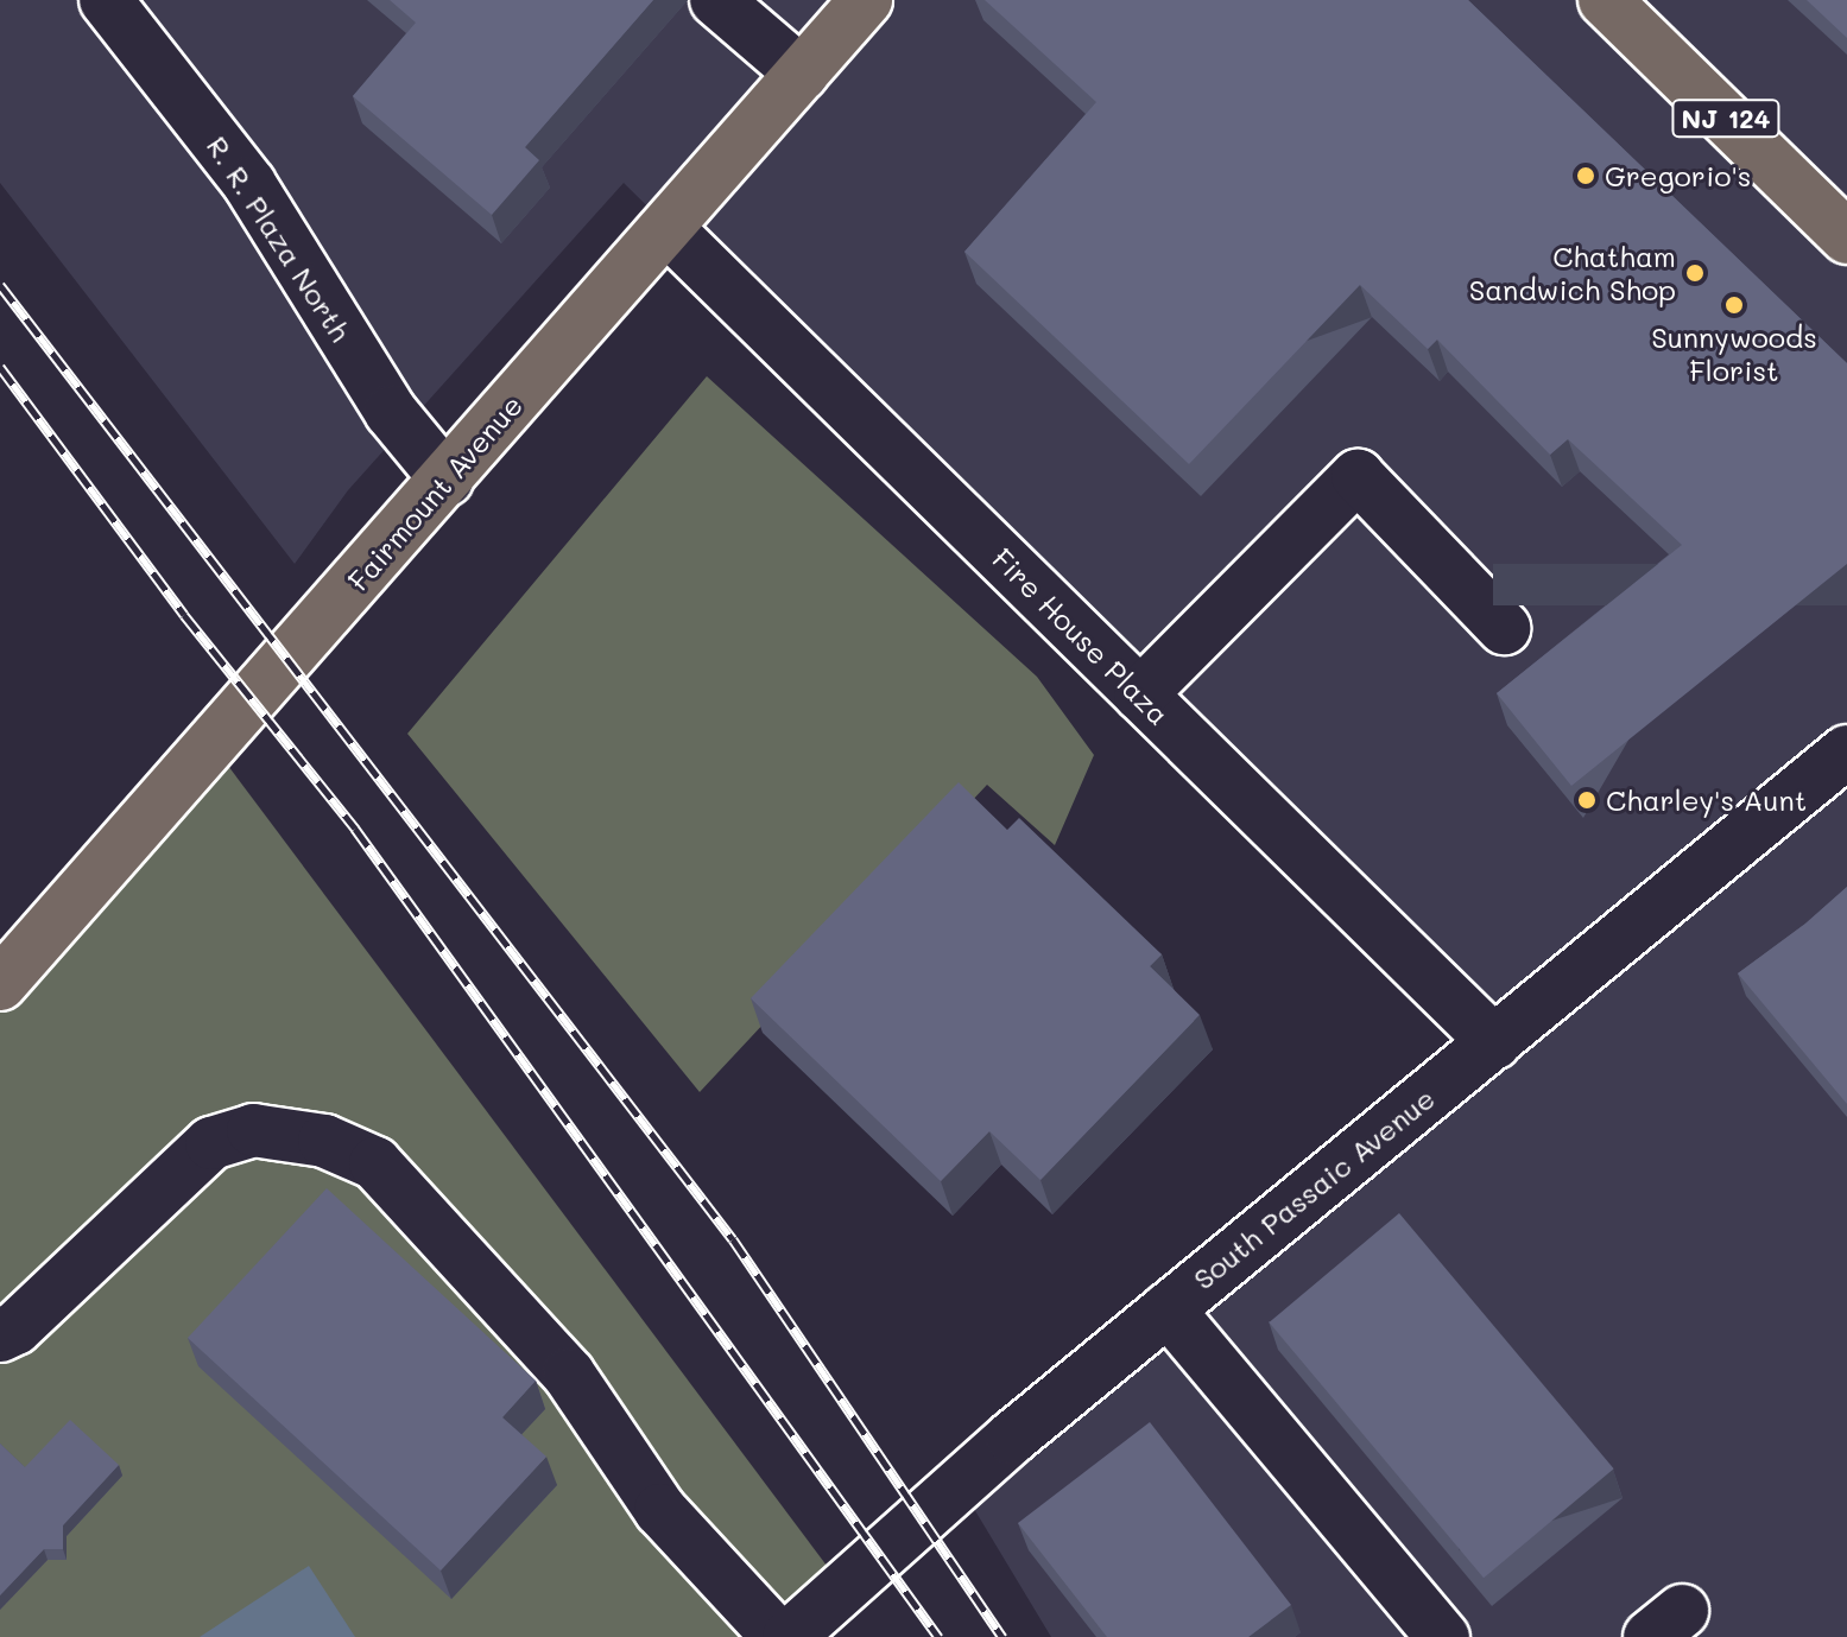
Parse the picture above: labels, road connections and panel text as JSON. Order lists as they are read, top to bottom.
{
  "streets": {
    "main road": ["NJ 124", "Fairmount Avenue"],
    "street": ["R. R. Plaza North", "Fire House Plaza", "South Passaic Avenue"]
  },
  "crossings": [
    ["R. R. Plaza North", "Fairmount Avenue"],
    ["Fairmount Avenue", "Fire House Plaza"],
    ["Fire House Plaza", "South Passaic Avenue"]
  ],
  "places": [
    "Gregorio's",
    "Chatham Sandwich Shop",
    "Sunnywoods Florist",
    "Charley's Aunt"
  ]
}
